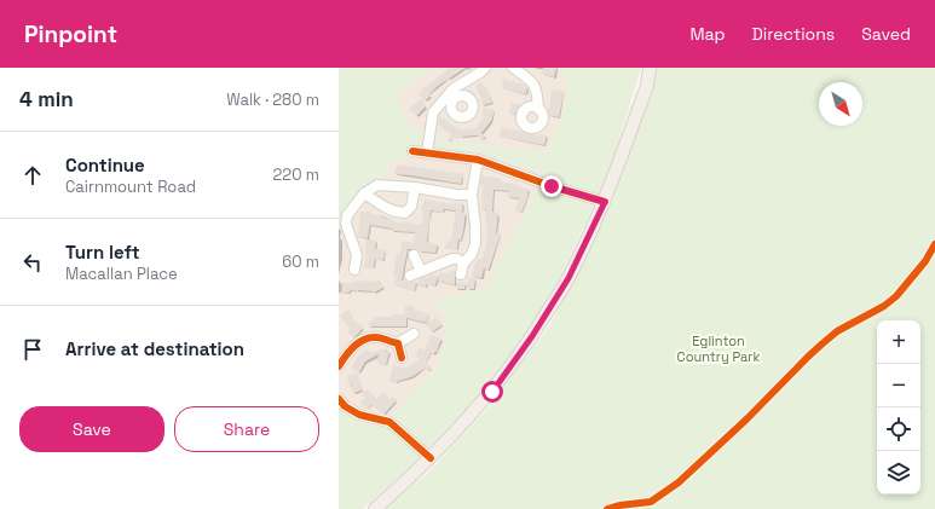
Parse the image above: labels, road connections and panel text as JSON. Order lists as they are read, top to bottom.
{
  "parks": ["Eglinton Country Park"],
  "north": "bottom right",
  "page": {
    "header": "Pinpoint",
    "nav": ["Map", "Directions", "Saved"],
    "heading": ["4 min", "Walk · 280 m"],
    "list": [
      ["Continue", "Cairnmount Road", "220 m"],
      ["Turn left", "Macallan Place", "60 m"],
      "Arrive at destination"
    ],
    "map_buttons": ["+", "−"],
    "buttons": ["Save", "Share"]
  }
}
